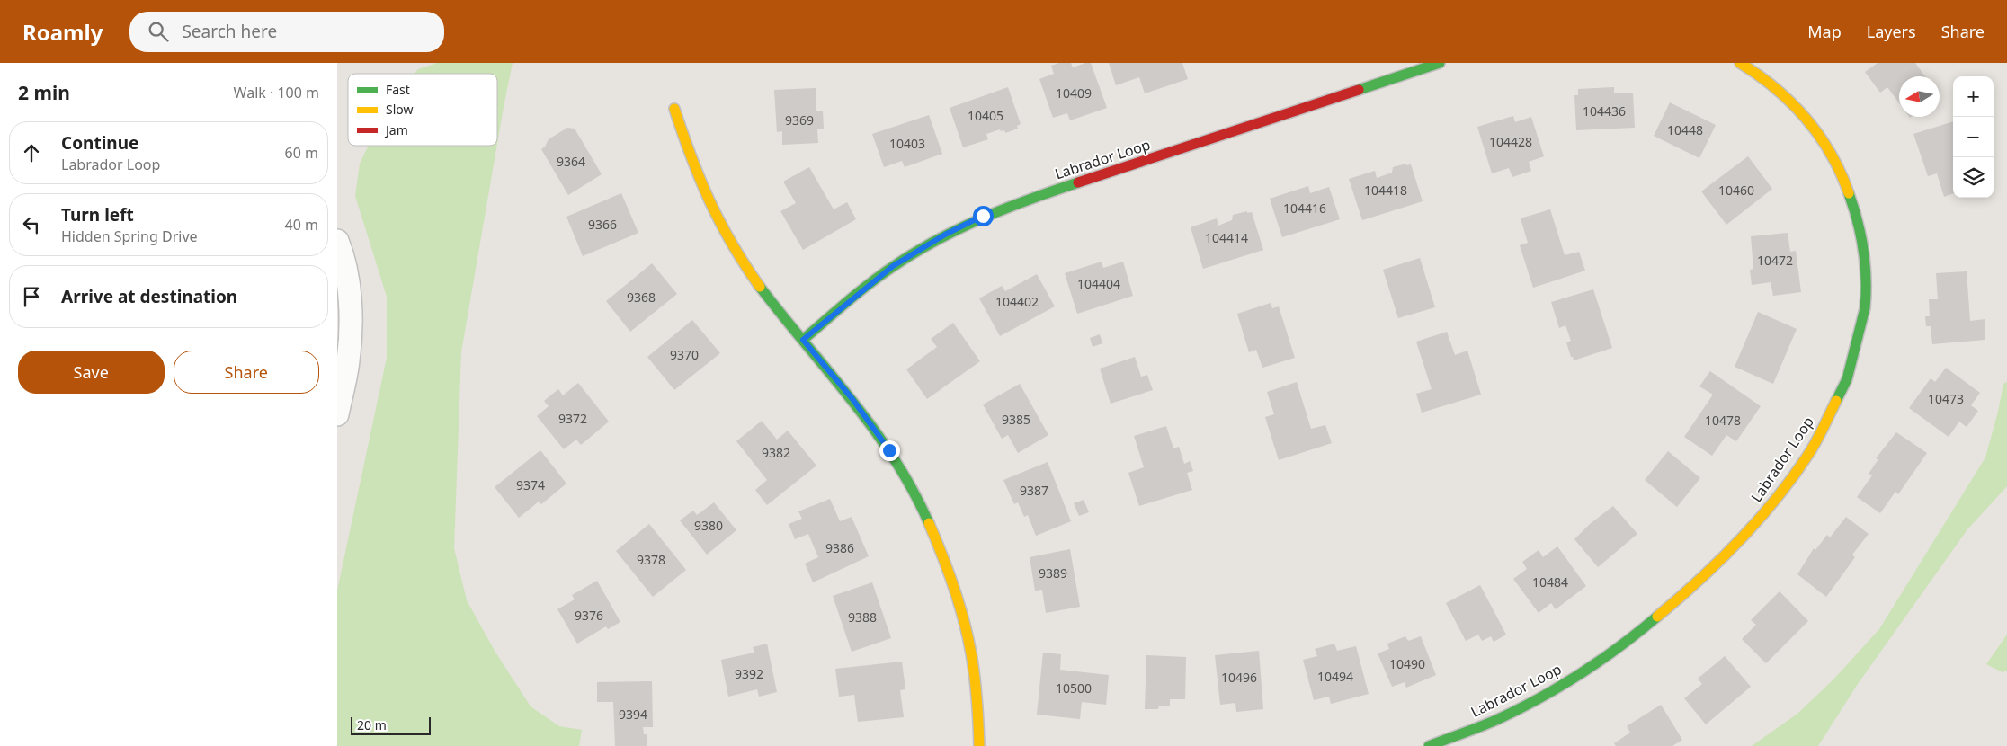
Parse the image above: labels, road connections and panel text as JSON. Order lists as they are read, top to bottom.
{
  "streets": {
    "street": ["Labrador Loop"]
  },
  "house_numbers": [
    "10409",
    "104436",
    "10405",
    "9369",
    "10448",
    "104428",
    "10403",
    "9364",
    "104418",
    "10460",
    "104416",
    "9366",
    "104414",
    "10472",
    "104404",
    "9368",
    "104402",
    "9370",
    "10473",
    "9372",
    "9385",
    "10478",
    "9382",
    "9374",
    "9387",
    "9380",
    "9386",
    "9378",
    "9389",
    "10484",
    "9376",
    "9388",
    "10490",
    "9392",
    "10494",
    "10496",
    "10500",
    "9394"
  ],
  "legend": ["Fast", "Slow", "Jam"],
  "scale_bar": "20 m",
  "north": "left",
  "page": {
    "header": "Roamly",
    "search": "Search here",
    "nav": ["Map", "Layers", "Share"],
    "heading": ["2 min", "Walk · 100 m"],
    "map_buttons": ["+", "−"],
    "list": [
      ["Continue", "Labrador Loop", "60 m"],
      ["Turn left", "Hidden Spring Drive", "40 m"],
      "Arrive at destination"
    ],
    "buttons": ["Save", "Share"],
    "scale": "20 m"
  }
}
